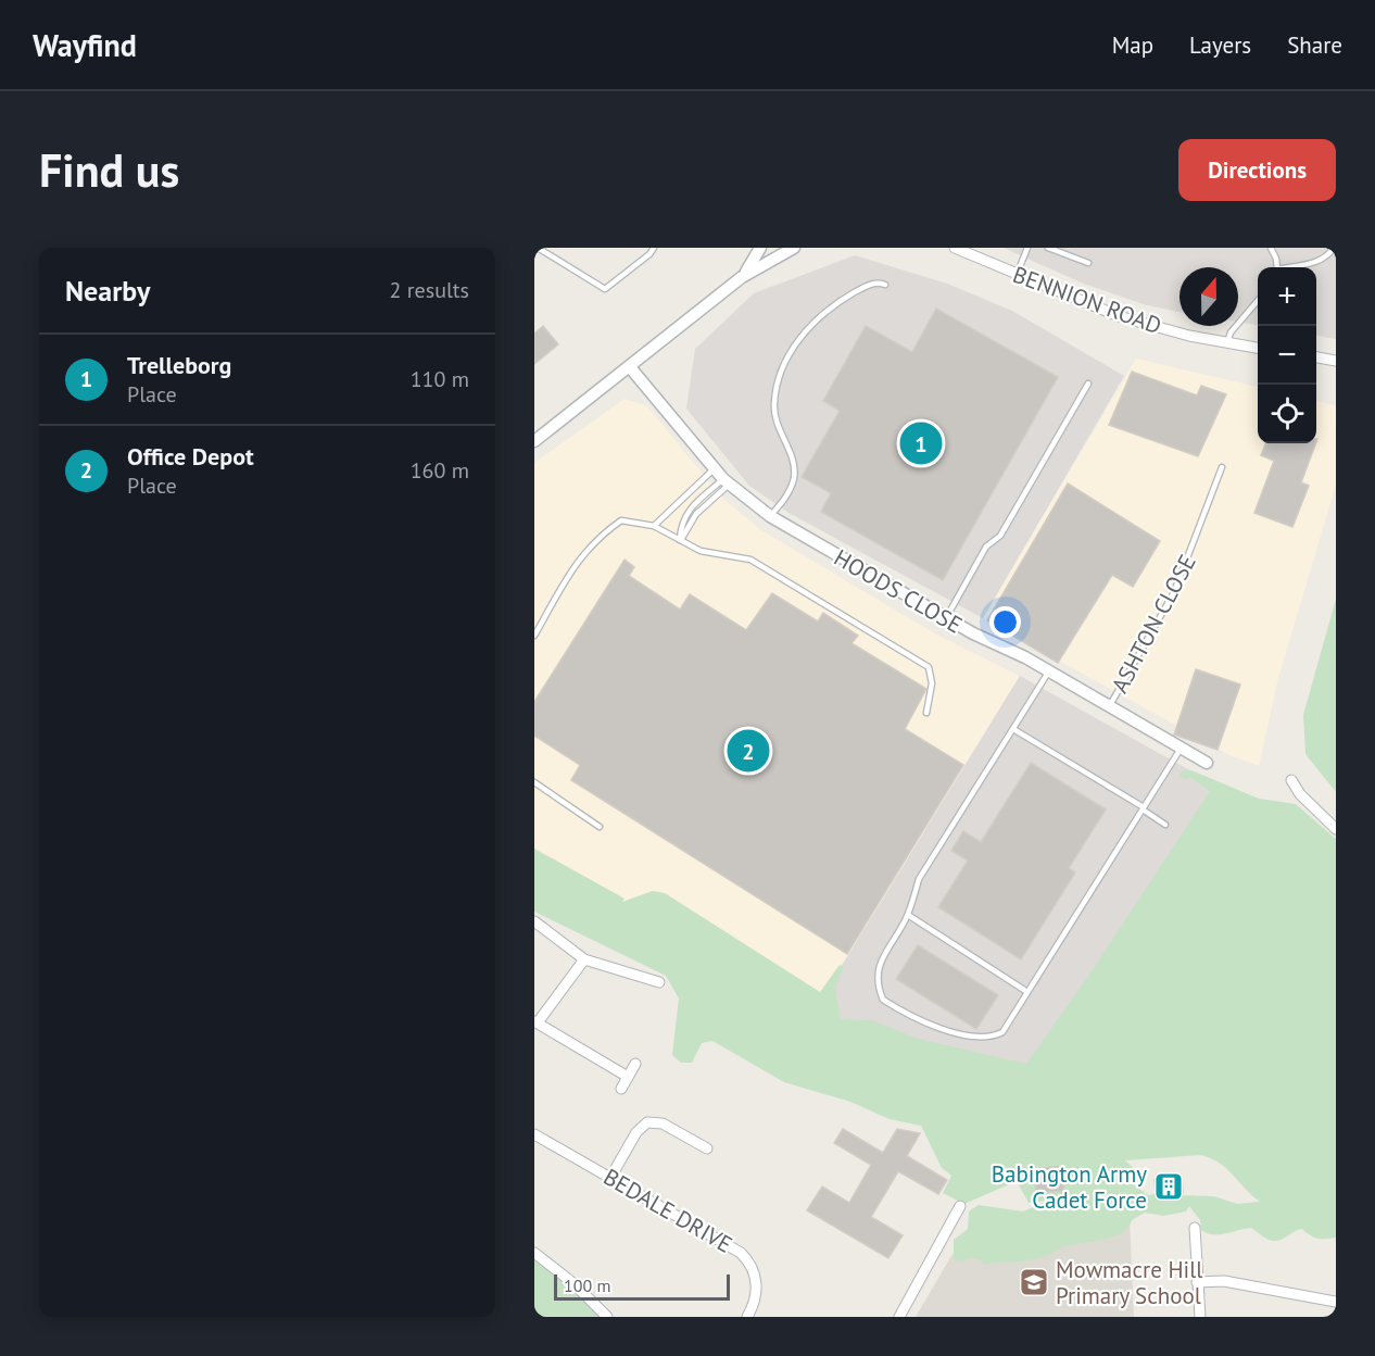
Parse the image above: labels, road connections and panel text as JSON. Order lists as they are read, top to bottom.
{
  "streets": {
    "street": ["BENNION ROAD", "HOODS CLOSE", "BEDALE DRIVE"],
    "lane": ["ASHTON CLOSE"]
  },
  "crossings": [
    ["HOODS CLOSE", "ASHTON CLOSE"]
  ],
  "places": {
    "building": ["Babington Army Cadet Force"],
    "school or university": ["Mowmacre Hill Primary School"]
  },
  "scale_bar": "100 m",
  "north": "top",
  "page": {
    "header": "Wayfind",
    "nav": ["Map", "Layers", "Share"],
    "buttons": "Directions",
    "title": "Find us",
    "heading": ["Nearby", "2 results"],
    "map_buttons": ["+", "−"],
    "list": [
      {
        "mark": "1",
        "name": "Trelleborg",
        "note": "Place",
        "value": "110 m"
      },
      {
        "mark": "2",
        "name": "Office Depot",
        "note": "Place",
        "value": "160 m"
      }
    ],
    "pins": ["1", "2"],
    "scale": "100 m"
  }
}
